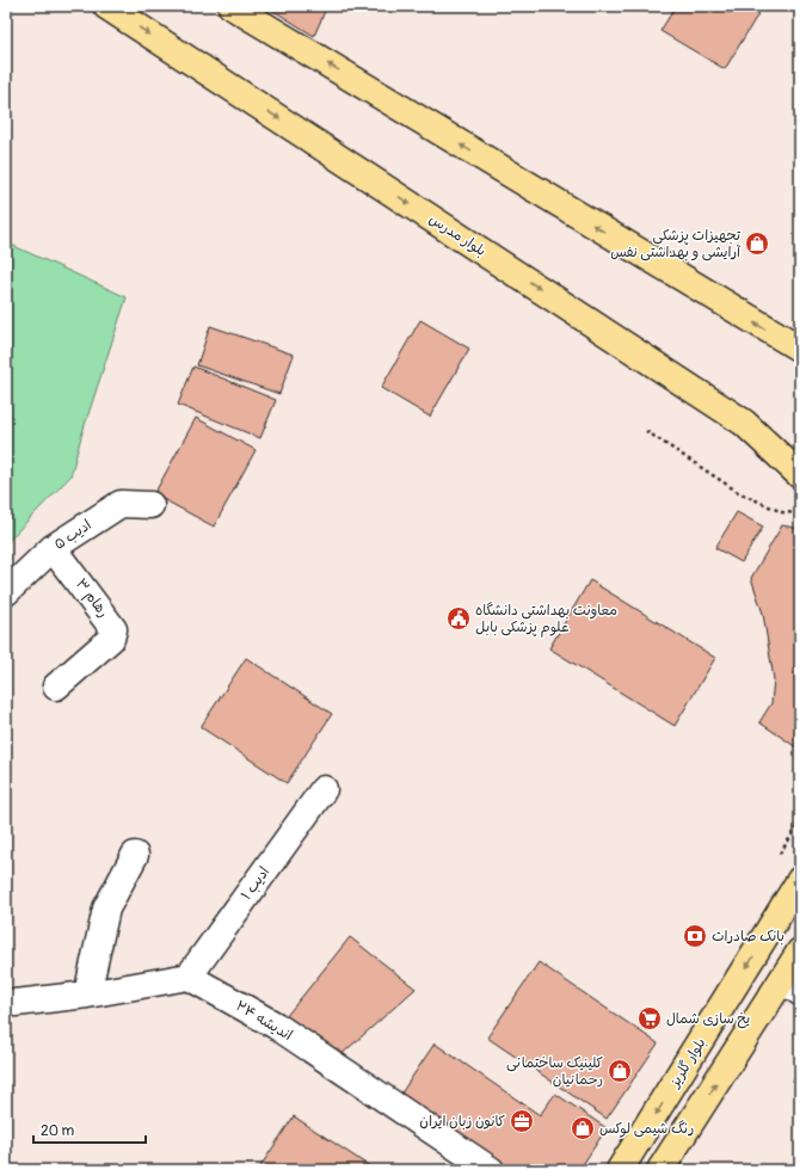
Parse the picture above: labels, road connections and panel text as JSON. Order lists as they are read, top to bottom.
{
  "streets": {
    "main road": ["بلوار مدرس", "بلوار گلریز"],
    "street": [
      "ادیب ۵",
      "رهام ۳",
      "ادیب ۱",
      "اندیشه ۲۴"
    ]
  },
  "crossings": [
    ["ادیب ۵", "رهام ۳"],
    ["ادیب ۱", "اندیشه ۲۴"]
  ],
  "places": {
    "shop": ["تجهیزات پزشکی آرایشی و بهداشتی نفس", "کلینیک ساختمانی رحمانیان", "رنگ شیمی لوکس"],
    "public building": ["معاونت بهداشتی دانشگاه علوم پزشکی بابل"],
    "bank": ["بانک صادرات"],
    "supermarket": ["یخ سازی شمال"],
    "office": ["کانون زبان ایران"]
  },
  "scale_bar": "20 m"
}
